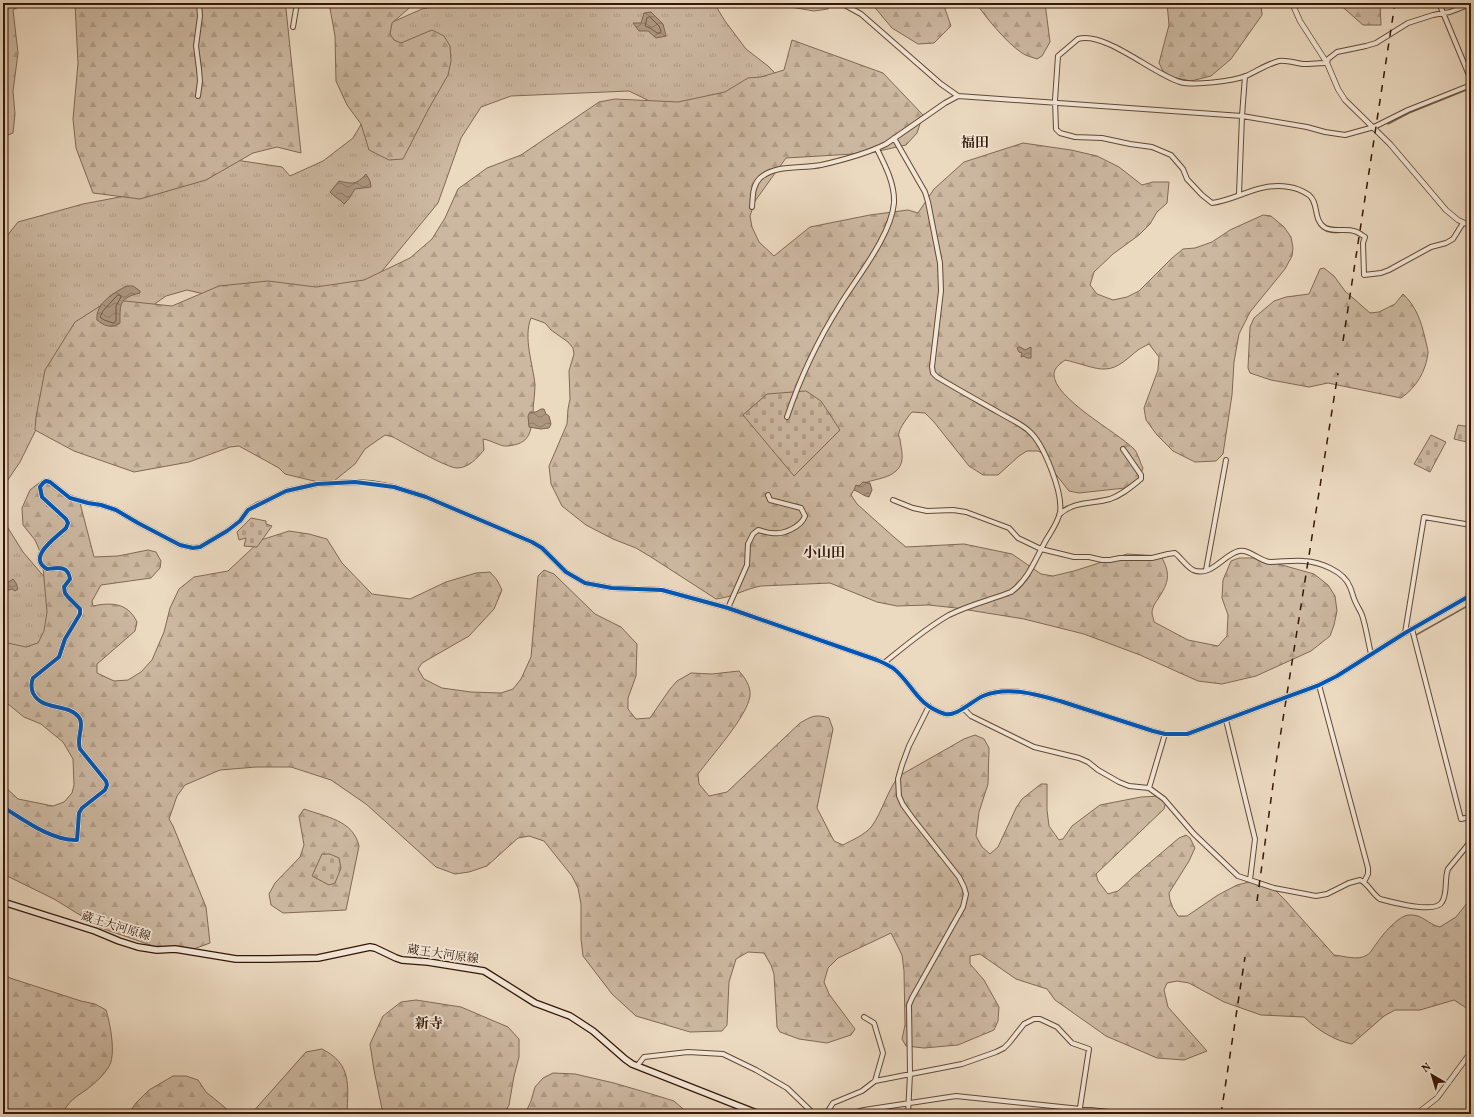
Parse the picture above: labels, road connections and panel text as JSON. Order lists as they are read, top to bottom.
{
  "streets": {
    "main road": ["蔵王大河原線"]
  },
  "districts": ["福田", "小山田", "新寺"],
  "north": "top left"
}
